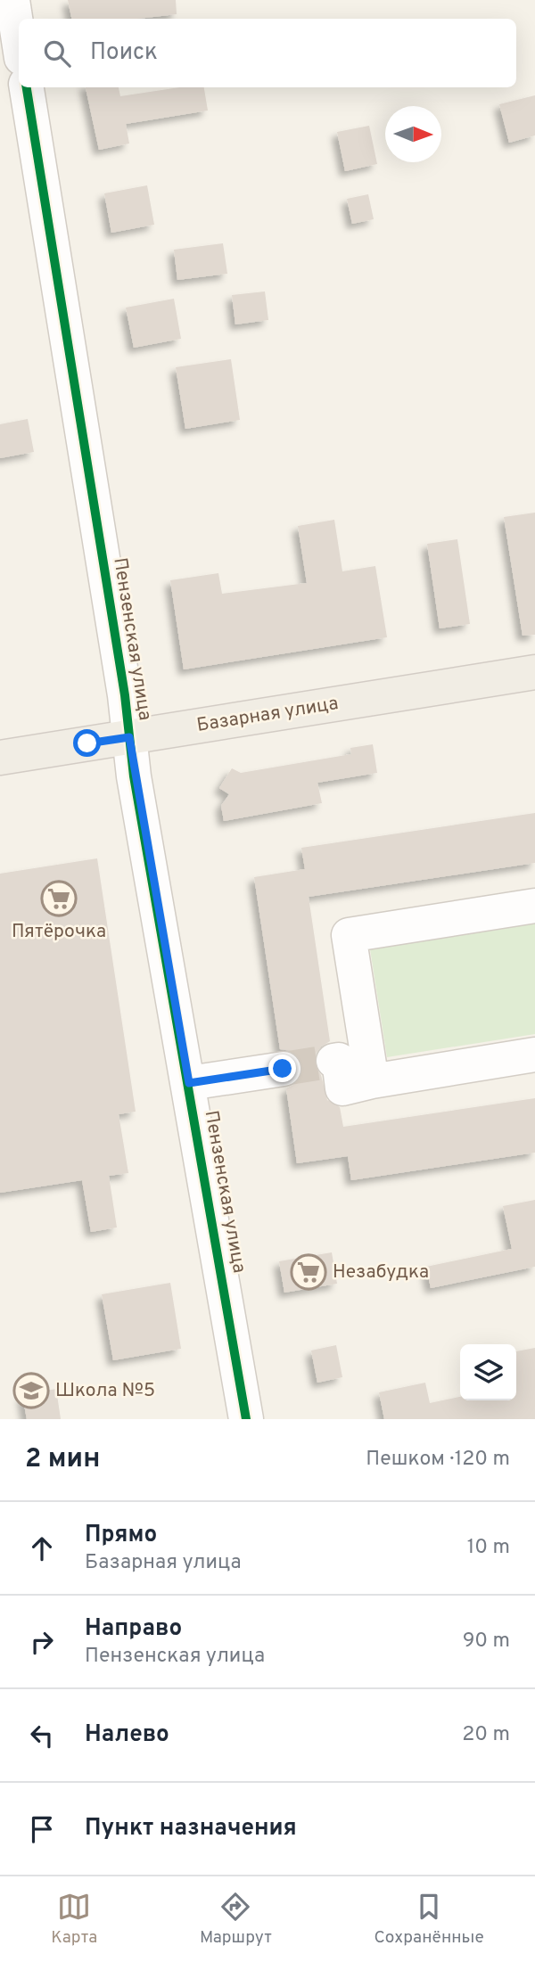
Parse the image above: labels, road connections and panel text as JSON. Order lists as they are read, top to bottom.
{
  "streets": {
    "main road": ["Базарная улица"],
    "street": ["Пензенская улица"]
  },
  "crossings": [
    ["Пензенская улица", "Базарная улица"]
  ],
  "places": {
    "supermarket": ["Пятёрочка", "Незабудка"],
    "school or university": ["Школа №5"]
  },
  "north": "right",
  "page": {
    "search": "Поиск",
    "heading": ["2 мин", "Пешком · 120 m"],
    "list": [
      ["Прямо", "Базарная улица", "10 m"],
      ["Направо", "Пензенская улица", "90 m"],
      ["Налево", "20 m"],
      "Пункт назначения"
    ],
    "nav": ["Карта", "Маршрут", "Сохранённые"]
  }
}
